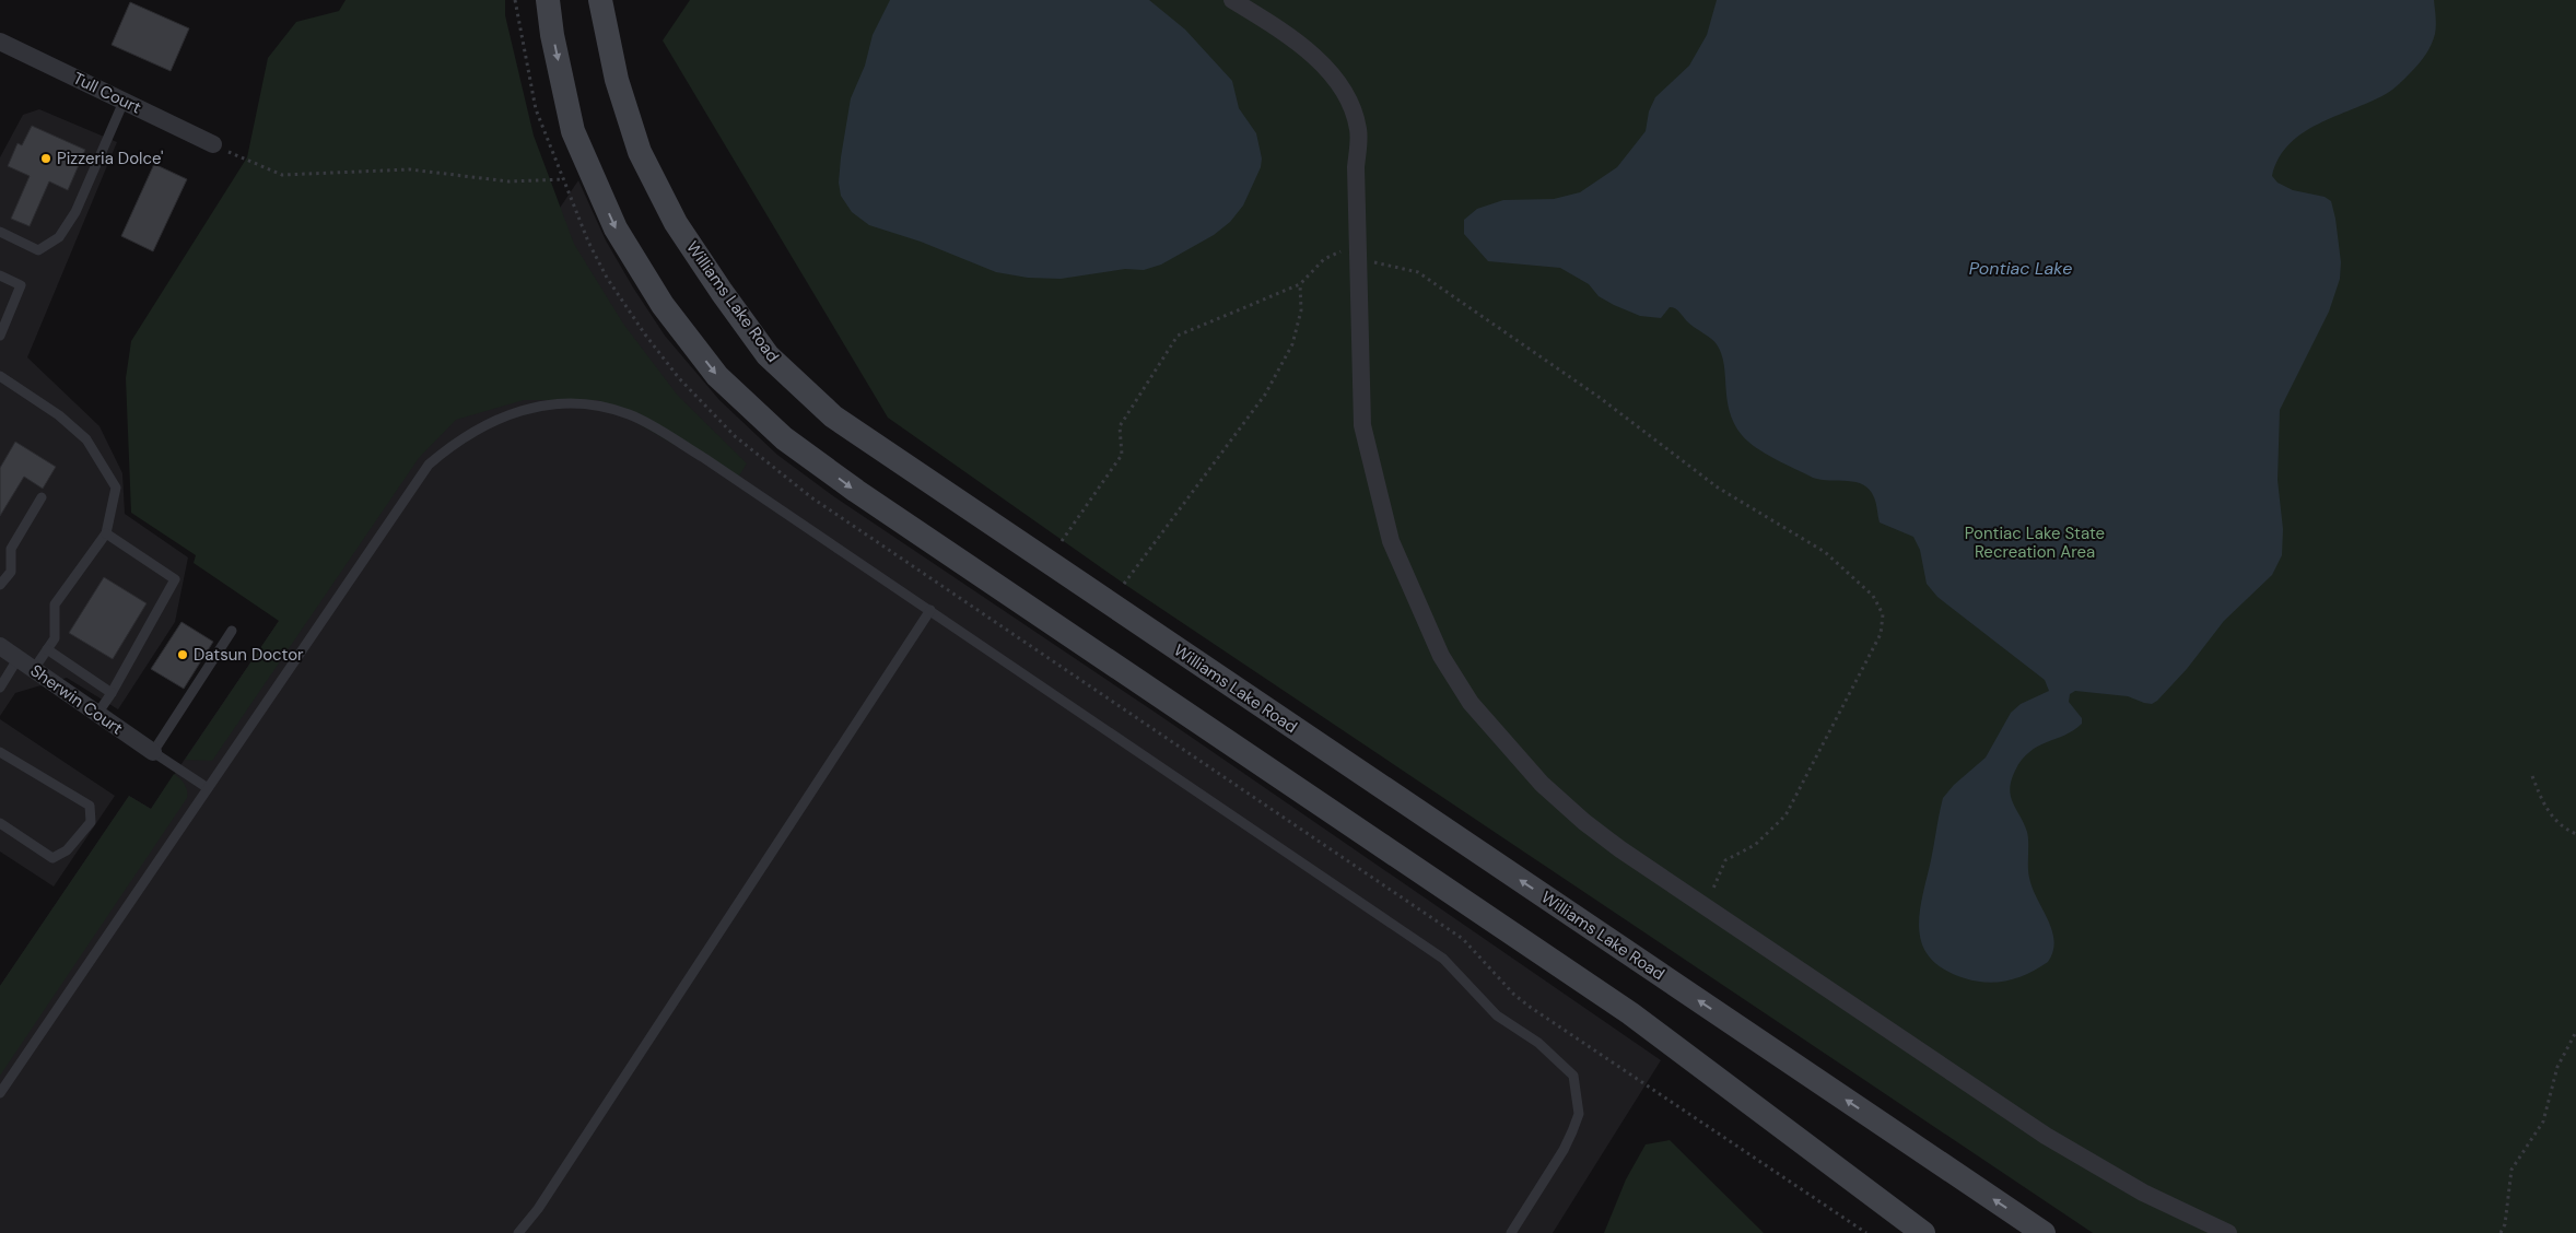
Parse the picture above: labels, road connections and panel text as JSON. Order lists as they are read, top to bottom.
{
  "streets": {
    "main road": ["Williams Lake Road"],
    "street": ["Tull Court", "Sherwin Court"]
  },
  "water": ["Pontiac Lake"],
  "parks": ["Pontiac Lake State Recreation Area"],
  "places": ["Pizzeria Dolce'", "Datsun Doctor"]
}
